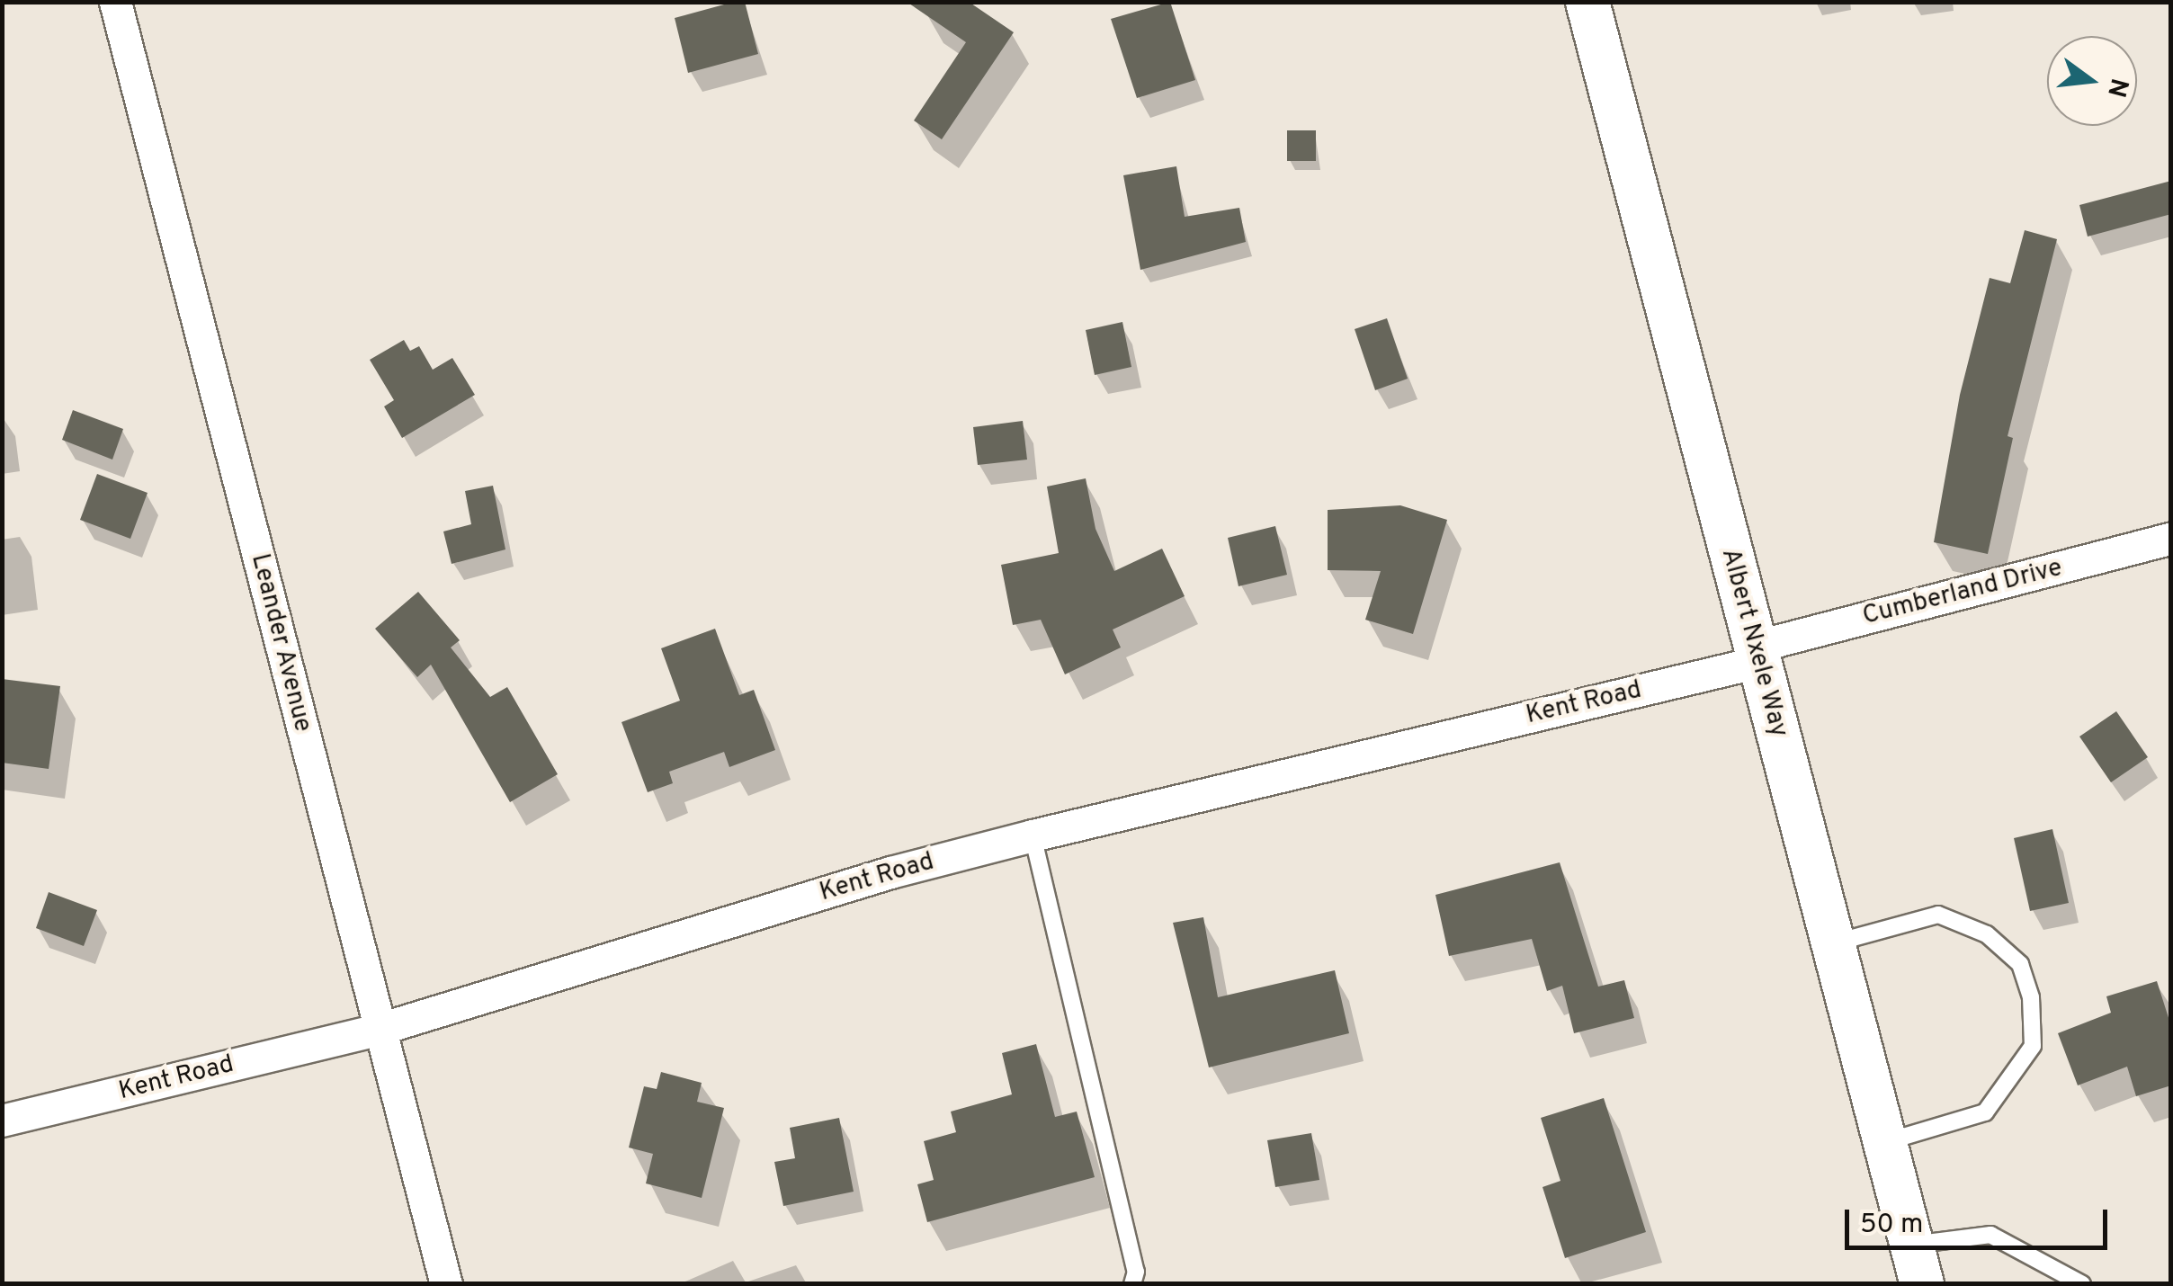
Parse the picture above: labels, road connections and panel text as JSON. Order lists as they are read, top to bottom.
{
  "streets": {
    "main road": ["Albert Nxele Way"],
    "street": ["Cumberland Drive", "Leander Avenue", "Kent Road"]
  },
  "crossings": [
    ["Cumberland Drive", "Albert Nxele Way"],
    ["Cumberland Drive", "Kent Road"],
    ["Leander Avenue", "Kent Road"],
    ["Albert Nxele Way", "Kent Road"]
  ],
  "scale_bar": "50 m",
  "north": "right"
}
